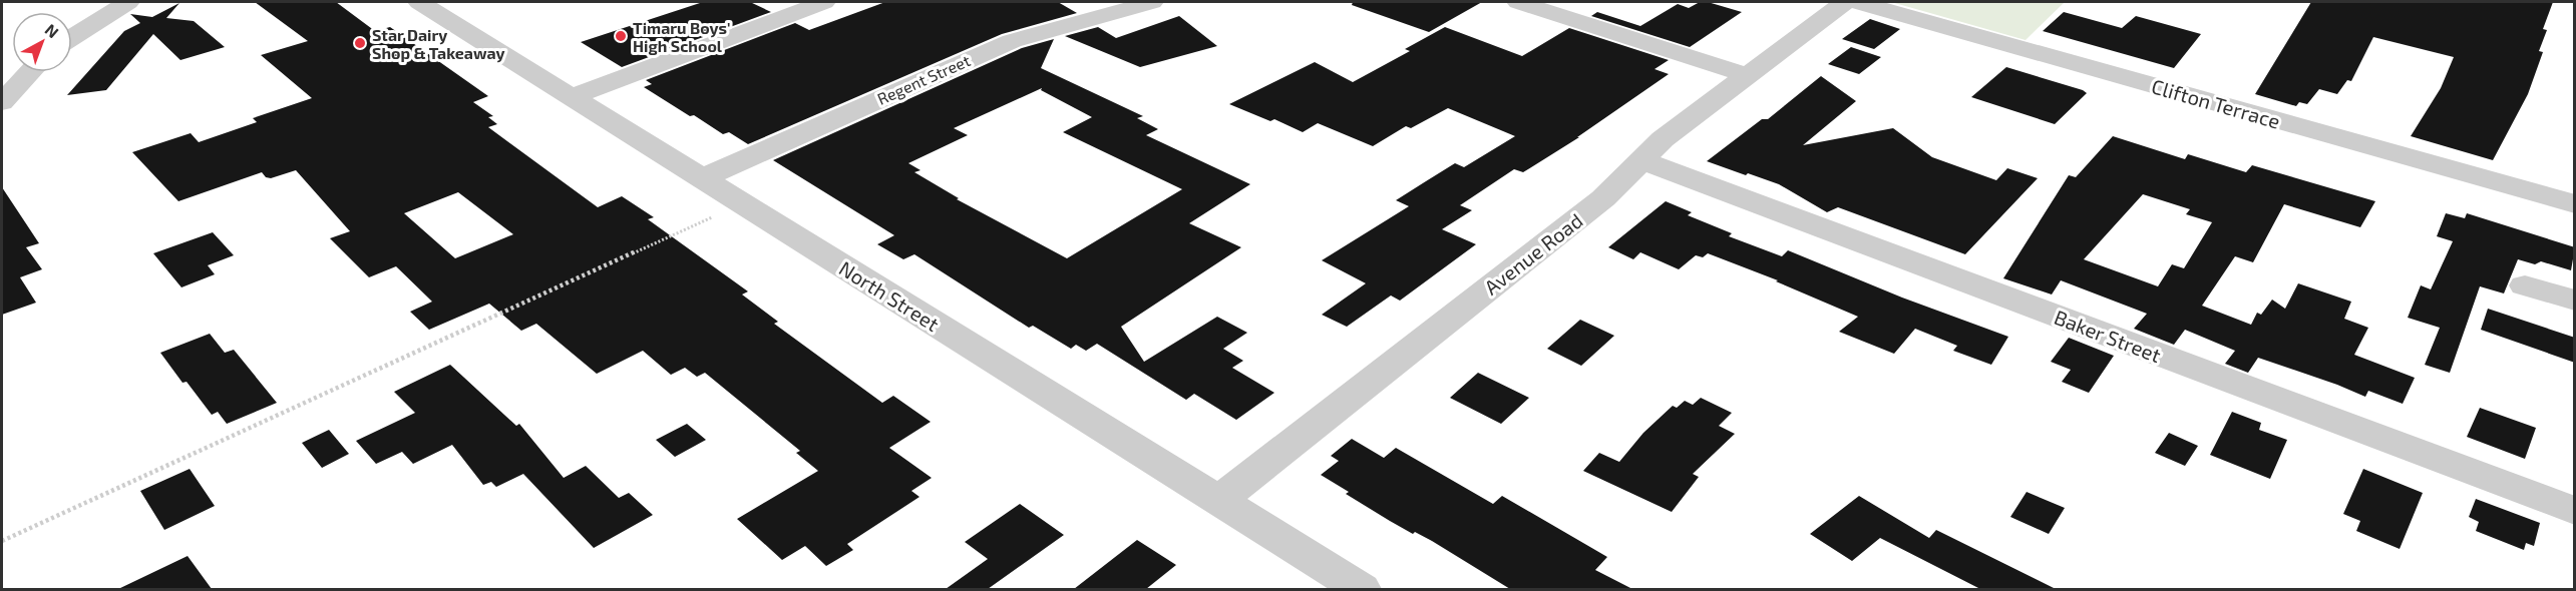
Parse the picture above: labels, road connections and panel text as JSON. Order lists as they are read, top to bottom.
{
  "streets": {
    "street": [
      "Regent Street",
      "Clifton Terrace",
      "Avenue Road",
      "North Street",
      "Baker Street"
    ]
  },
  "crossings": [
    ["Regent Street", "North Street"],
    ["Avenue Road", "North Street"],
    ["Avenue Road", "Baker Street"]
  ],
  "places": ["Timaru Boys' High School", "Star Dairy Shop & Takeaway"],
  "north": "top right"
}
